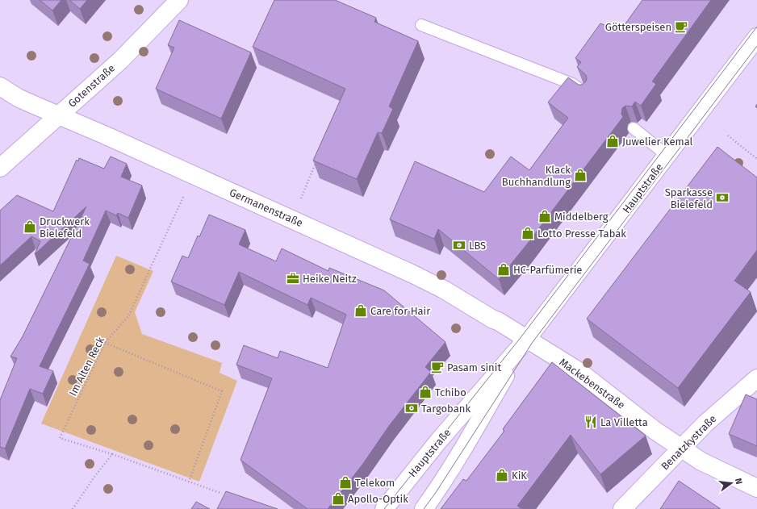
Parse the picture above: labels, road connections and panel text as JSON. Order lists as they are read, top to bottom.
{
  "streets": {
    "street": [
      "Gotenstraße",
      "Hauptstraße",
      "Germanenstraße",
      "Mackebenstraße",
      "Benatzkystraße"
    ],
    "path": ["Im Alten Reck"]
  },
  "crossings": [
    ["Gotenstraße", "Germanenstraße"],
    ["Hauptstraße", "Germanenstraße"],
    ["Hauptstraße", "Mackebenstraße"],
    ["Germanenstraße", "Mackebenstraße"],
    ["Mackebenstraße", "Benatzkystraße"]
  ],
  "places": {
    "cafe": ["Götterspeisen", "Pasam sinit"],
    "shop": [
      "Juwelier Kemal",
      "Klack Buchhandlung",
      "Middelberg",
      "Druckwerk Bielefeld",
      "Lotto Presse Tabak",
      "HC-Parfümerie",
      "Care for Hair",
      "Tchibo",
      "KiK",
      "Telekom",
      "Apollo-Optik"
    ],
    "bank": ["Sparkasse Bielefeld", "LBS", "Targobank"],
    "office": ["Heike Neitz"],
    "restaurant": ["La Villetta"]
  },
  "north": "right"
}
